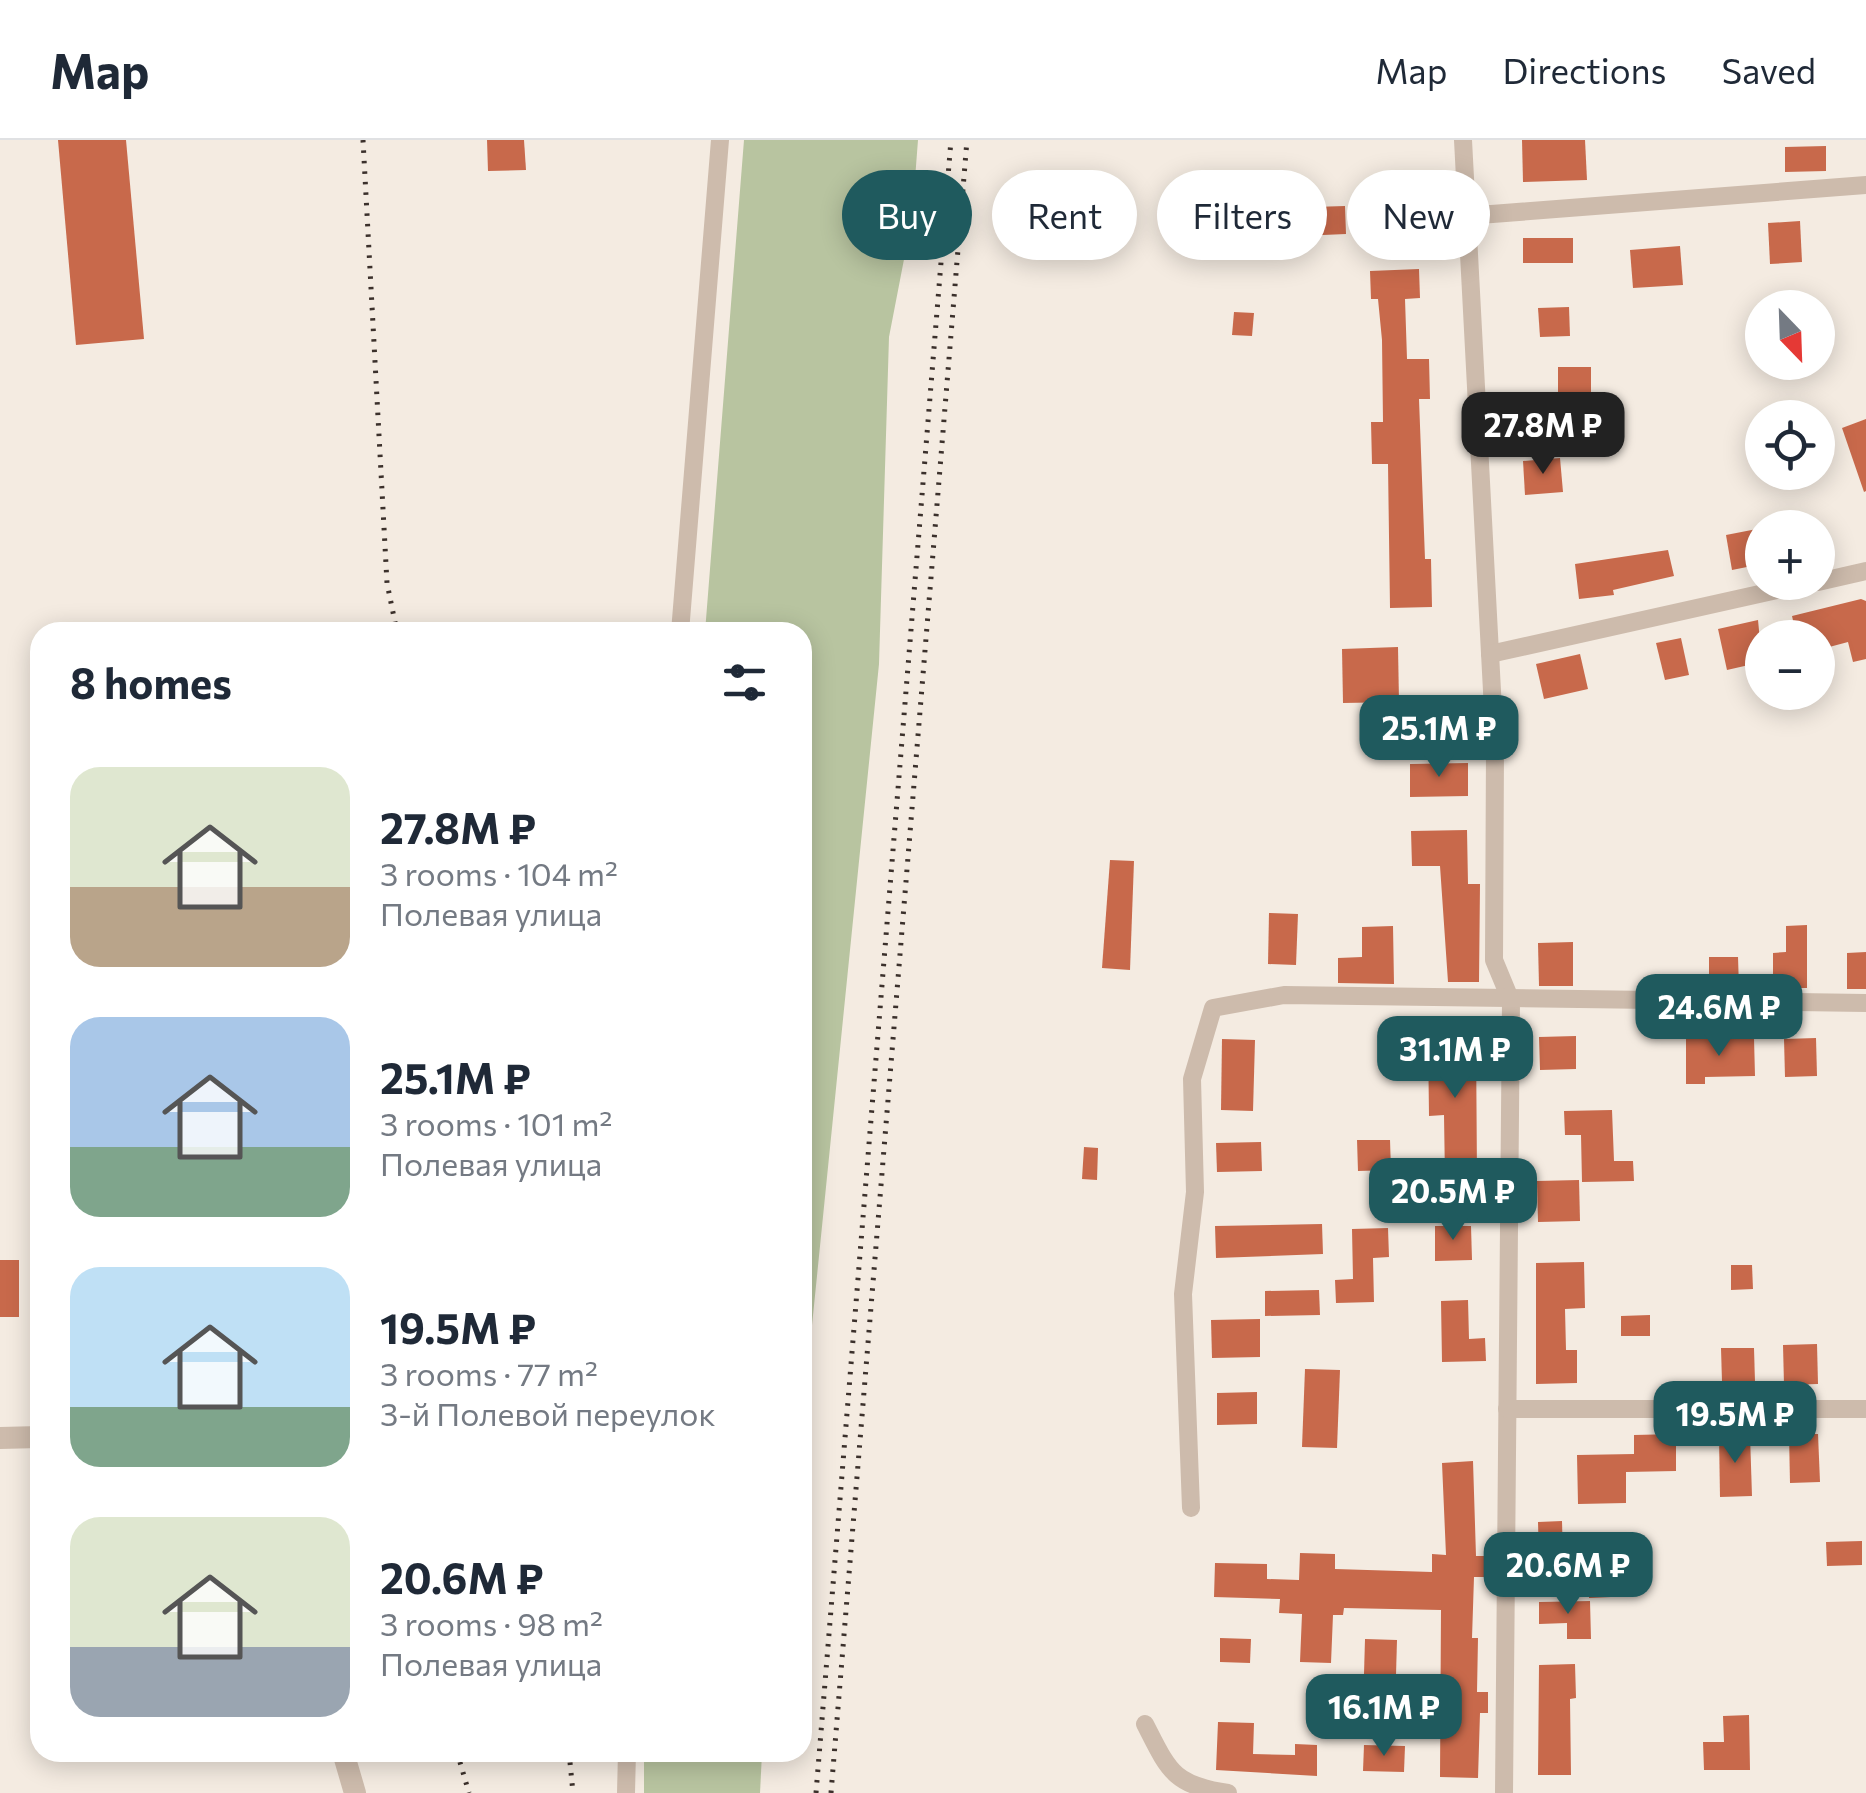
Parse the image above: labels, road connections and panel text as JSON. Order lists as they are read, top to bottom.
{
  "north": "bottom right",
  "page": {
    "header": "Map",
    "nav": ["Map", "Directions", "Saved"],
    "chip": [
      "Buy",
      "Rent",
      "Filters",
      "New"
    ],
    "map_buttons": ["+", "−"],
    "price": [
      "27.8M ₽",
      "25.1M ₽",
      "24.6M ₽",
      "31.1M ₽",
      "20.5M ₽",
      "19.5M ₽",
      "20.6M ₽",
      "16.1M ₽"
    ],
    "heading": "8 homes",
    "list": [
      {
        "name": "27.8M ₽",
        "note": "3 rooms · 104 m² · Полевая улица"
      },
      {
        "name": "25.1M ₽",
        "note": "3 rooms · 101 m² · Полевая улица"
      },
      {
        "name": "19.5M ₽",
        "note": "3 rooms · 77 m² · 3-й Полевой переулок"
      },
      {
        "name": "20.6M ₽",
        "note": "3 rooms · 98 m² · Полевая улица"
      }
    ]
  }
}
